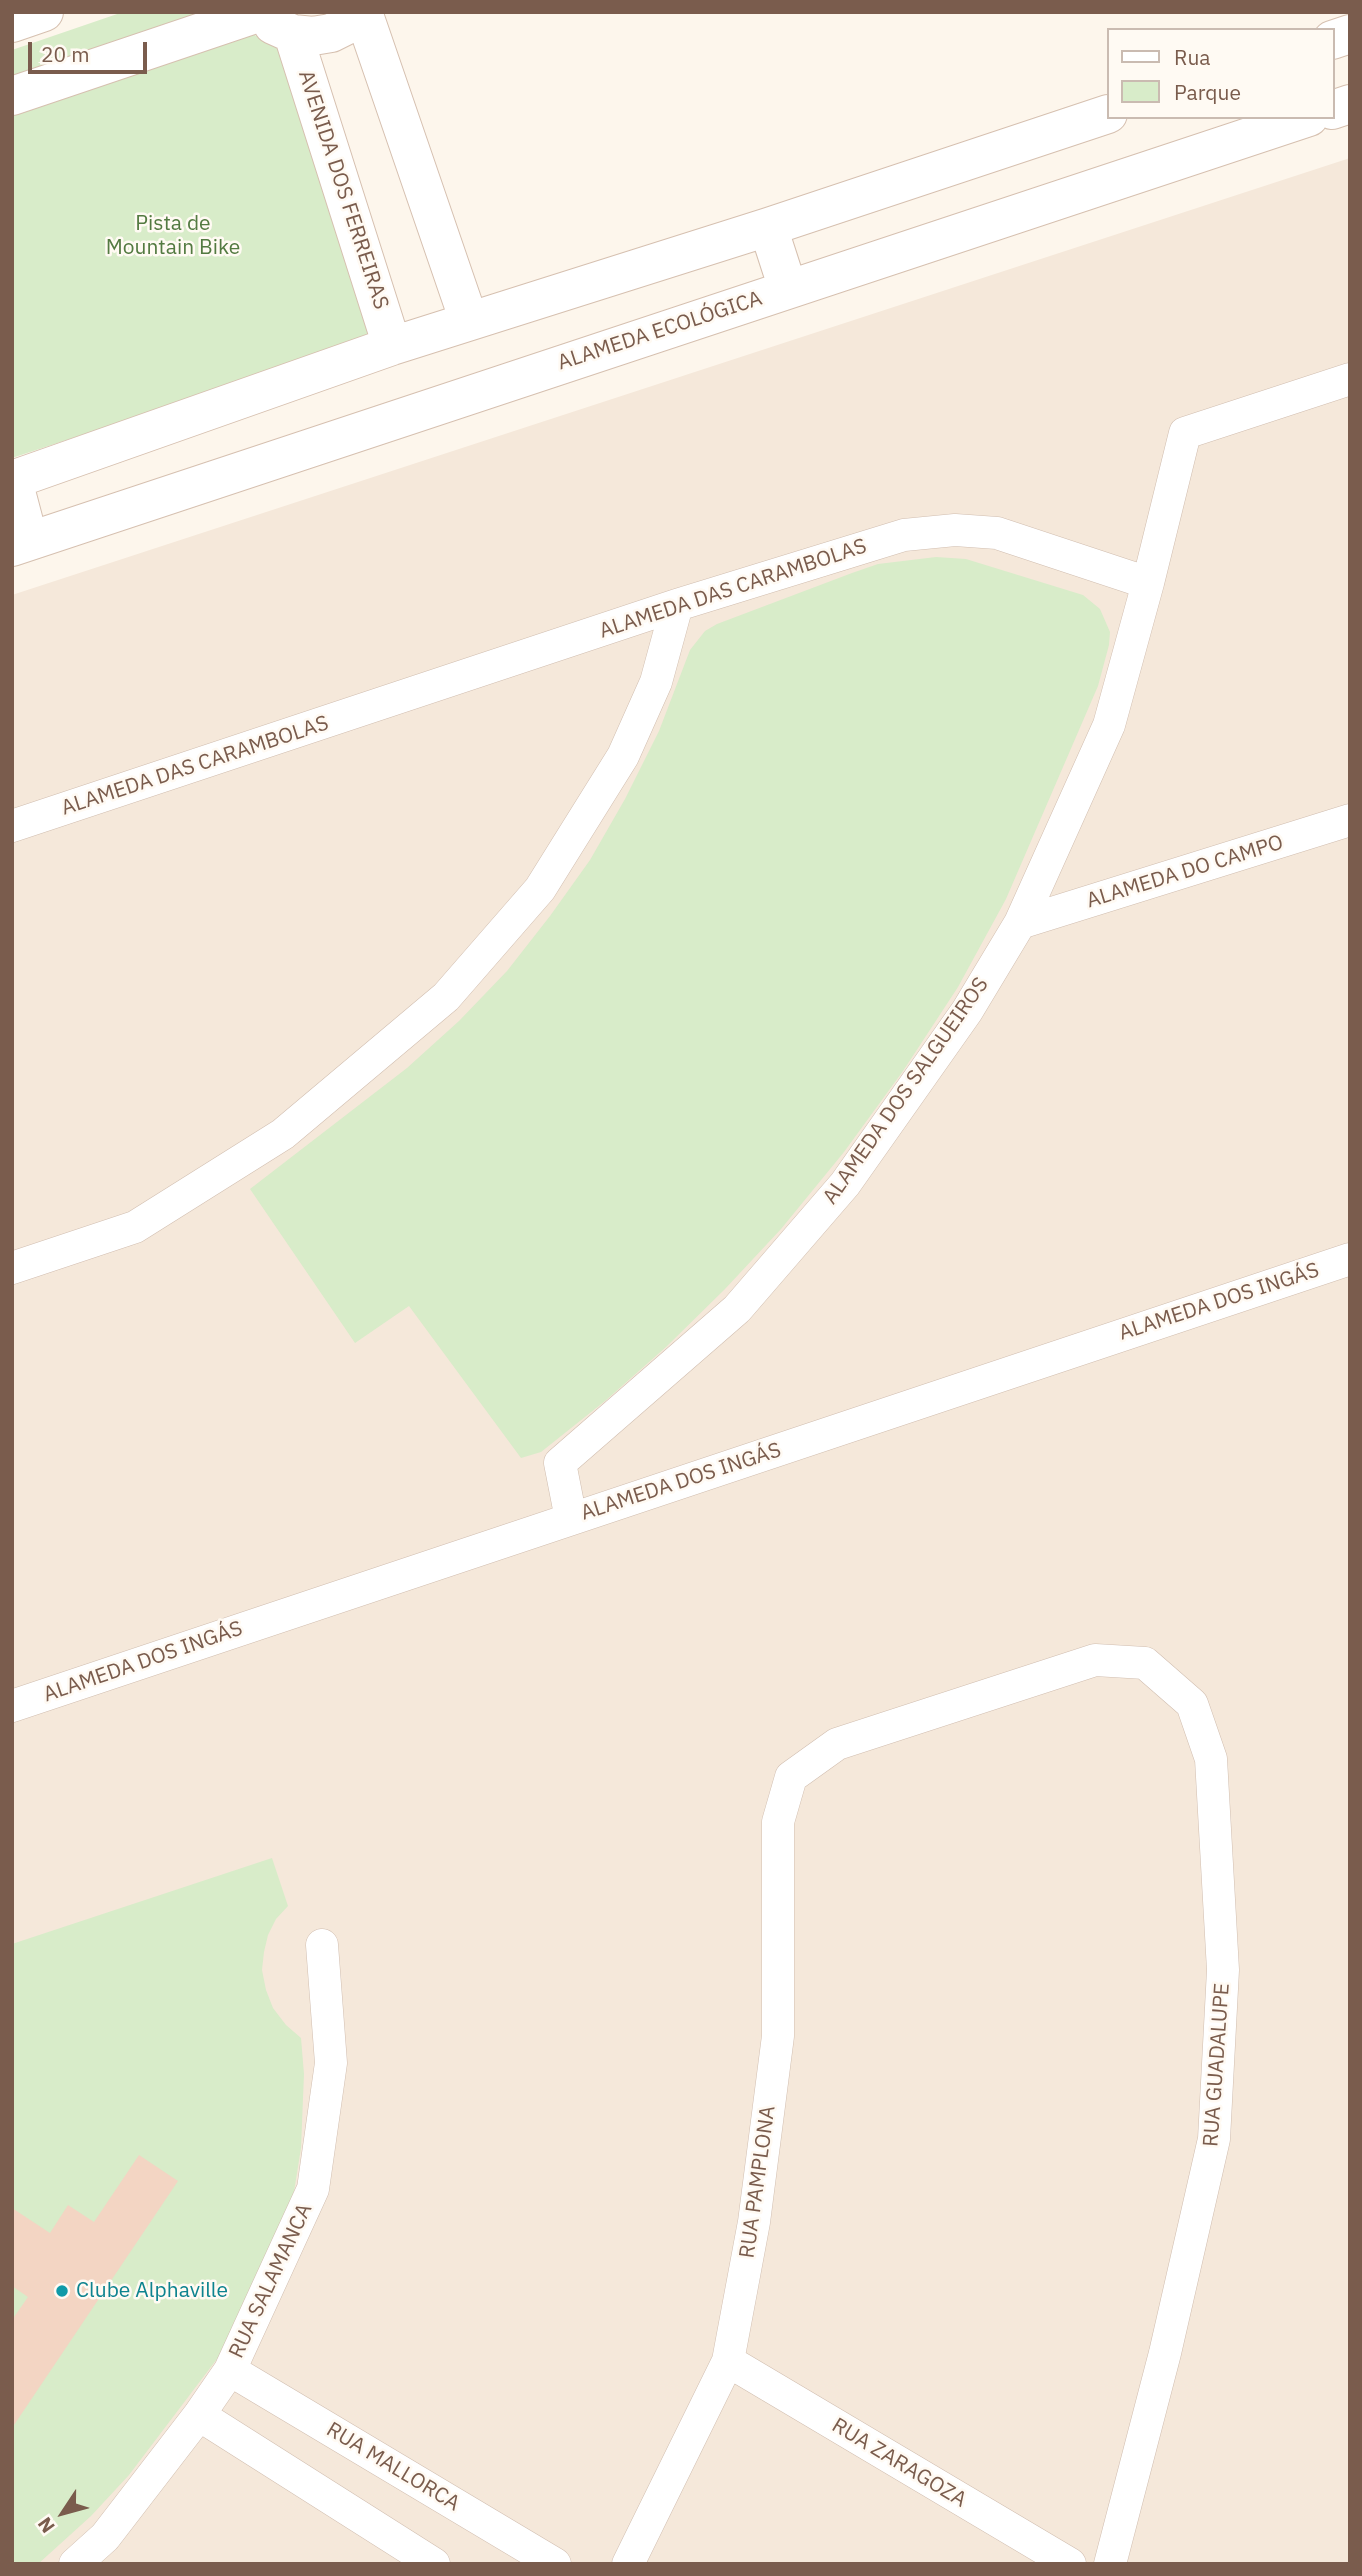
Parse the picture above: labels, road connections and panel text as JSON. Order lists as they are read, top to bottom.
{
  "streets": {
    "street": [
      "AVENIDA DOS FERREIRAS",
      "ALAMEDA ECOLÓGICA",
      "ALAMEDA DAS CARAMBOLAS",
      "ALAMEDA DO CAMPO",
      "ALAMEDA DOS SALGUEIROS",
      "ALAMEDA DOS INGÁS",
      "RUA GUADALUPE",
      "RUA PAMPLONA",
      "RUA SALAMANCA",
      "RUA ZARAGOZA",
      "RUA MALLORCA"
    ]
  },
  "crossings": [
    ["ALAMEDA DAS CARAMBOLAS", "ALAMEDA DOS SALGUEIROS"],
    ["ALAMEDA DO CAMPO", "ALAMEDA DOS SALGUEIROS"],
    ["ALAMEDA DOS SALGUEIROS", "ALAMEDA DOS INGÁS"],
    ["RUA GUADALUPE", "RUA PAMPLONA"],
    ["RUA PAMPLONA", "RUA ZARAGOZA"],
    ["RUA SALAMANCA", "RUA MALLORCA"]
  ],
  "parks": ["Pista de Mountain Bike"],
  "places": ["Clube Alphaville"],
  "legend": ["Rua", "Parque"],
  "scale_bar": "20 m",
  "north": "bottom left"
}
